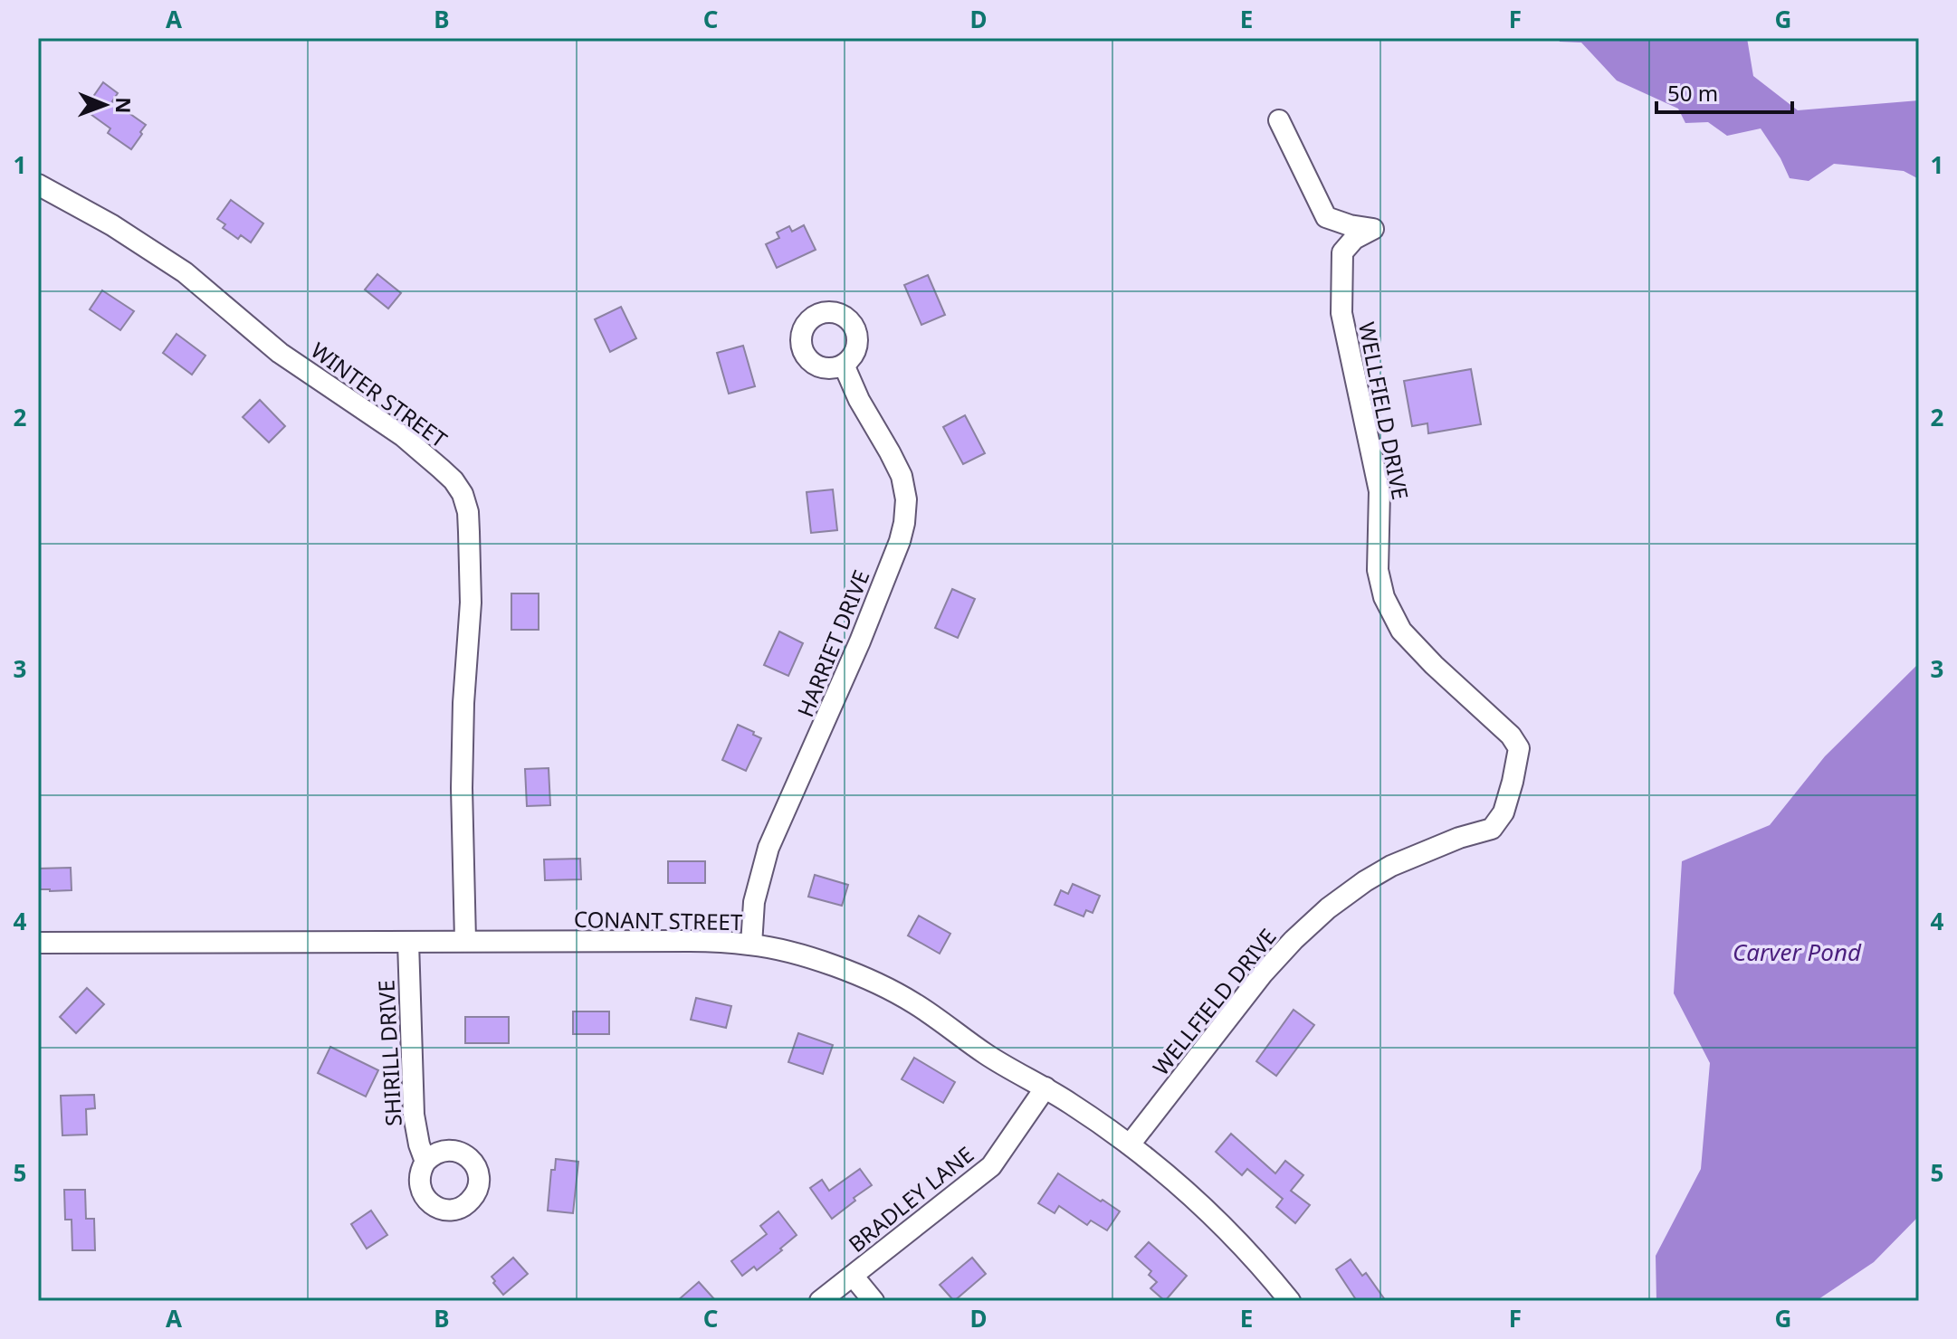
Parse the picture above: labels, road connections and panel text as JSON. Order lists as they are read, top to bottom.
{
  "streets": {
    "street": [
      "WINTER STREET",
      "WELLFIELD DRIVE",
      "HARRIET DRIVE",
      "CONANT STREET",
      "SHIRILL DRIVE",
      "BRADLEY LANE"
    ]
  },
  "crossings": [
    ["WINTER STREET", "CONANT STREET"],
    ["WELLFIELD DRIVE", "CONANT STREET"],
    ["HARRIET DRIVE", "CONANT STREET"],
    ["CONANT STREET", "SHIRILL DRIVE"],
    ["CONANT STREET", "BRADLEY LANE"]
  ],
  "water": ["Carver Pond"],
  "scale_bar": "50 m",
  "north": "right",
  "grid": {
    "columns": [
      "A",
      "B",
      "C",
      "D",
      "E",
      "F",
      "G"
    ],
    "rows": [
      "1",
      "2",
      "3",
      "4",
      "5"
    ]
  }
}
